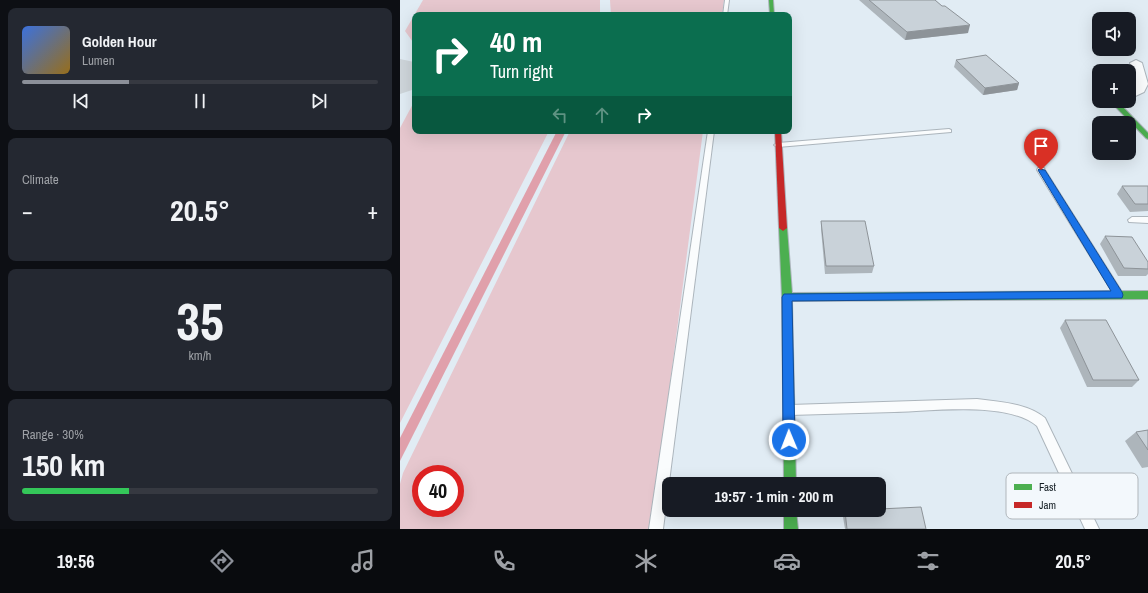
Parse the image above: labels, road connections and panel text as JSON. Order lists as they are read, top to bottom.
{
  "legend": ["Fast", "Jam"],
  "page": {
    "map_buttons": ["+", "−"],
    "turn": ["40 m", "Turn right"],
    "song": ["Golden Hour", "Lumen"],
    "tile": [
      "Climate",
      ["35", "km/h"],
      ["Range · 30%", "150 km"]
    ],
    "heat": ["−", "20.5°", "+"],
    "limit": "40",
    "trip": "19:57 · 1 min · 200 m",
    "tabs": ["19:56", "20.5°"]
  }
}
